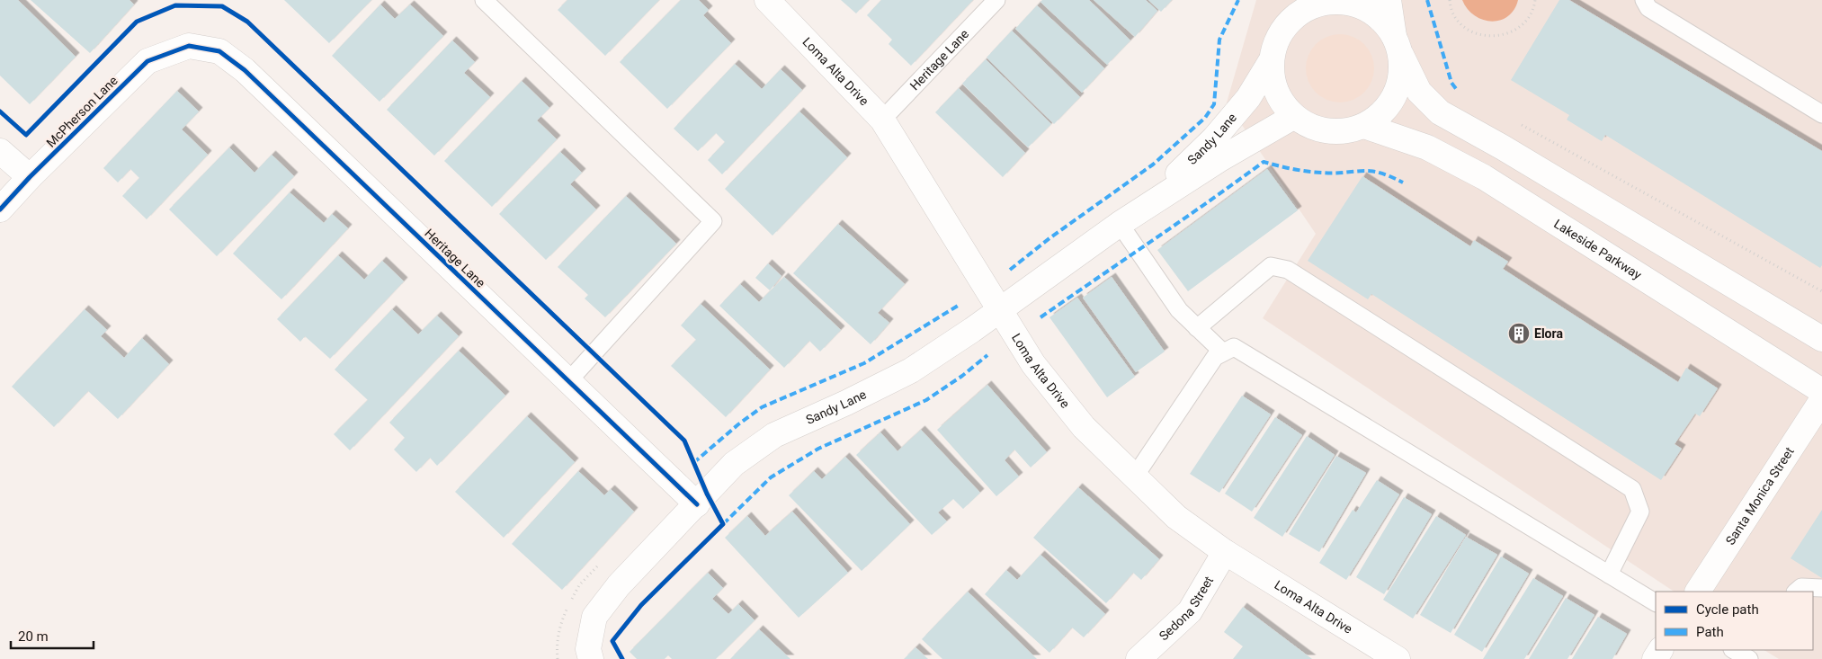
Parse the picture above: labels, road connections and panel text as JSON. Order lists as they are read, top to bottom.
{
  "streets": {
    "street": [
      "Heritage Lane",
      "Loma Alta Drive",
      "McPherson Lane",
      "Sandy Lane",
      "Lakeside Parkway",
      "Santa Monica Street",
      "Sedona Street"
    ]
  },
  "crossings": [
    ["Heritage Lane", "Loma Alta Drive"],
    ["Heritage Lane", "McPherson Lane"],
    ["Heritage Lane", "Sandy Lane"],
    ["Loma Alta Drive", "Sandy Lane"],
    ["Loma Alta Drive", "Sedona Street"],
    ["Sandy Lane", "Lakeside Parkway"]
  ],
  "places": {
    "building": ["Elora"]
  },
  "legend": ["Cycle path", "Path"],
  "scale_bar": "20 m"
}
